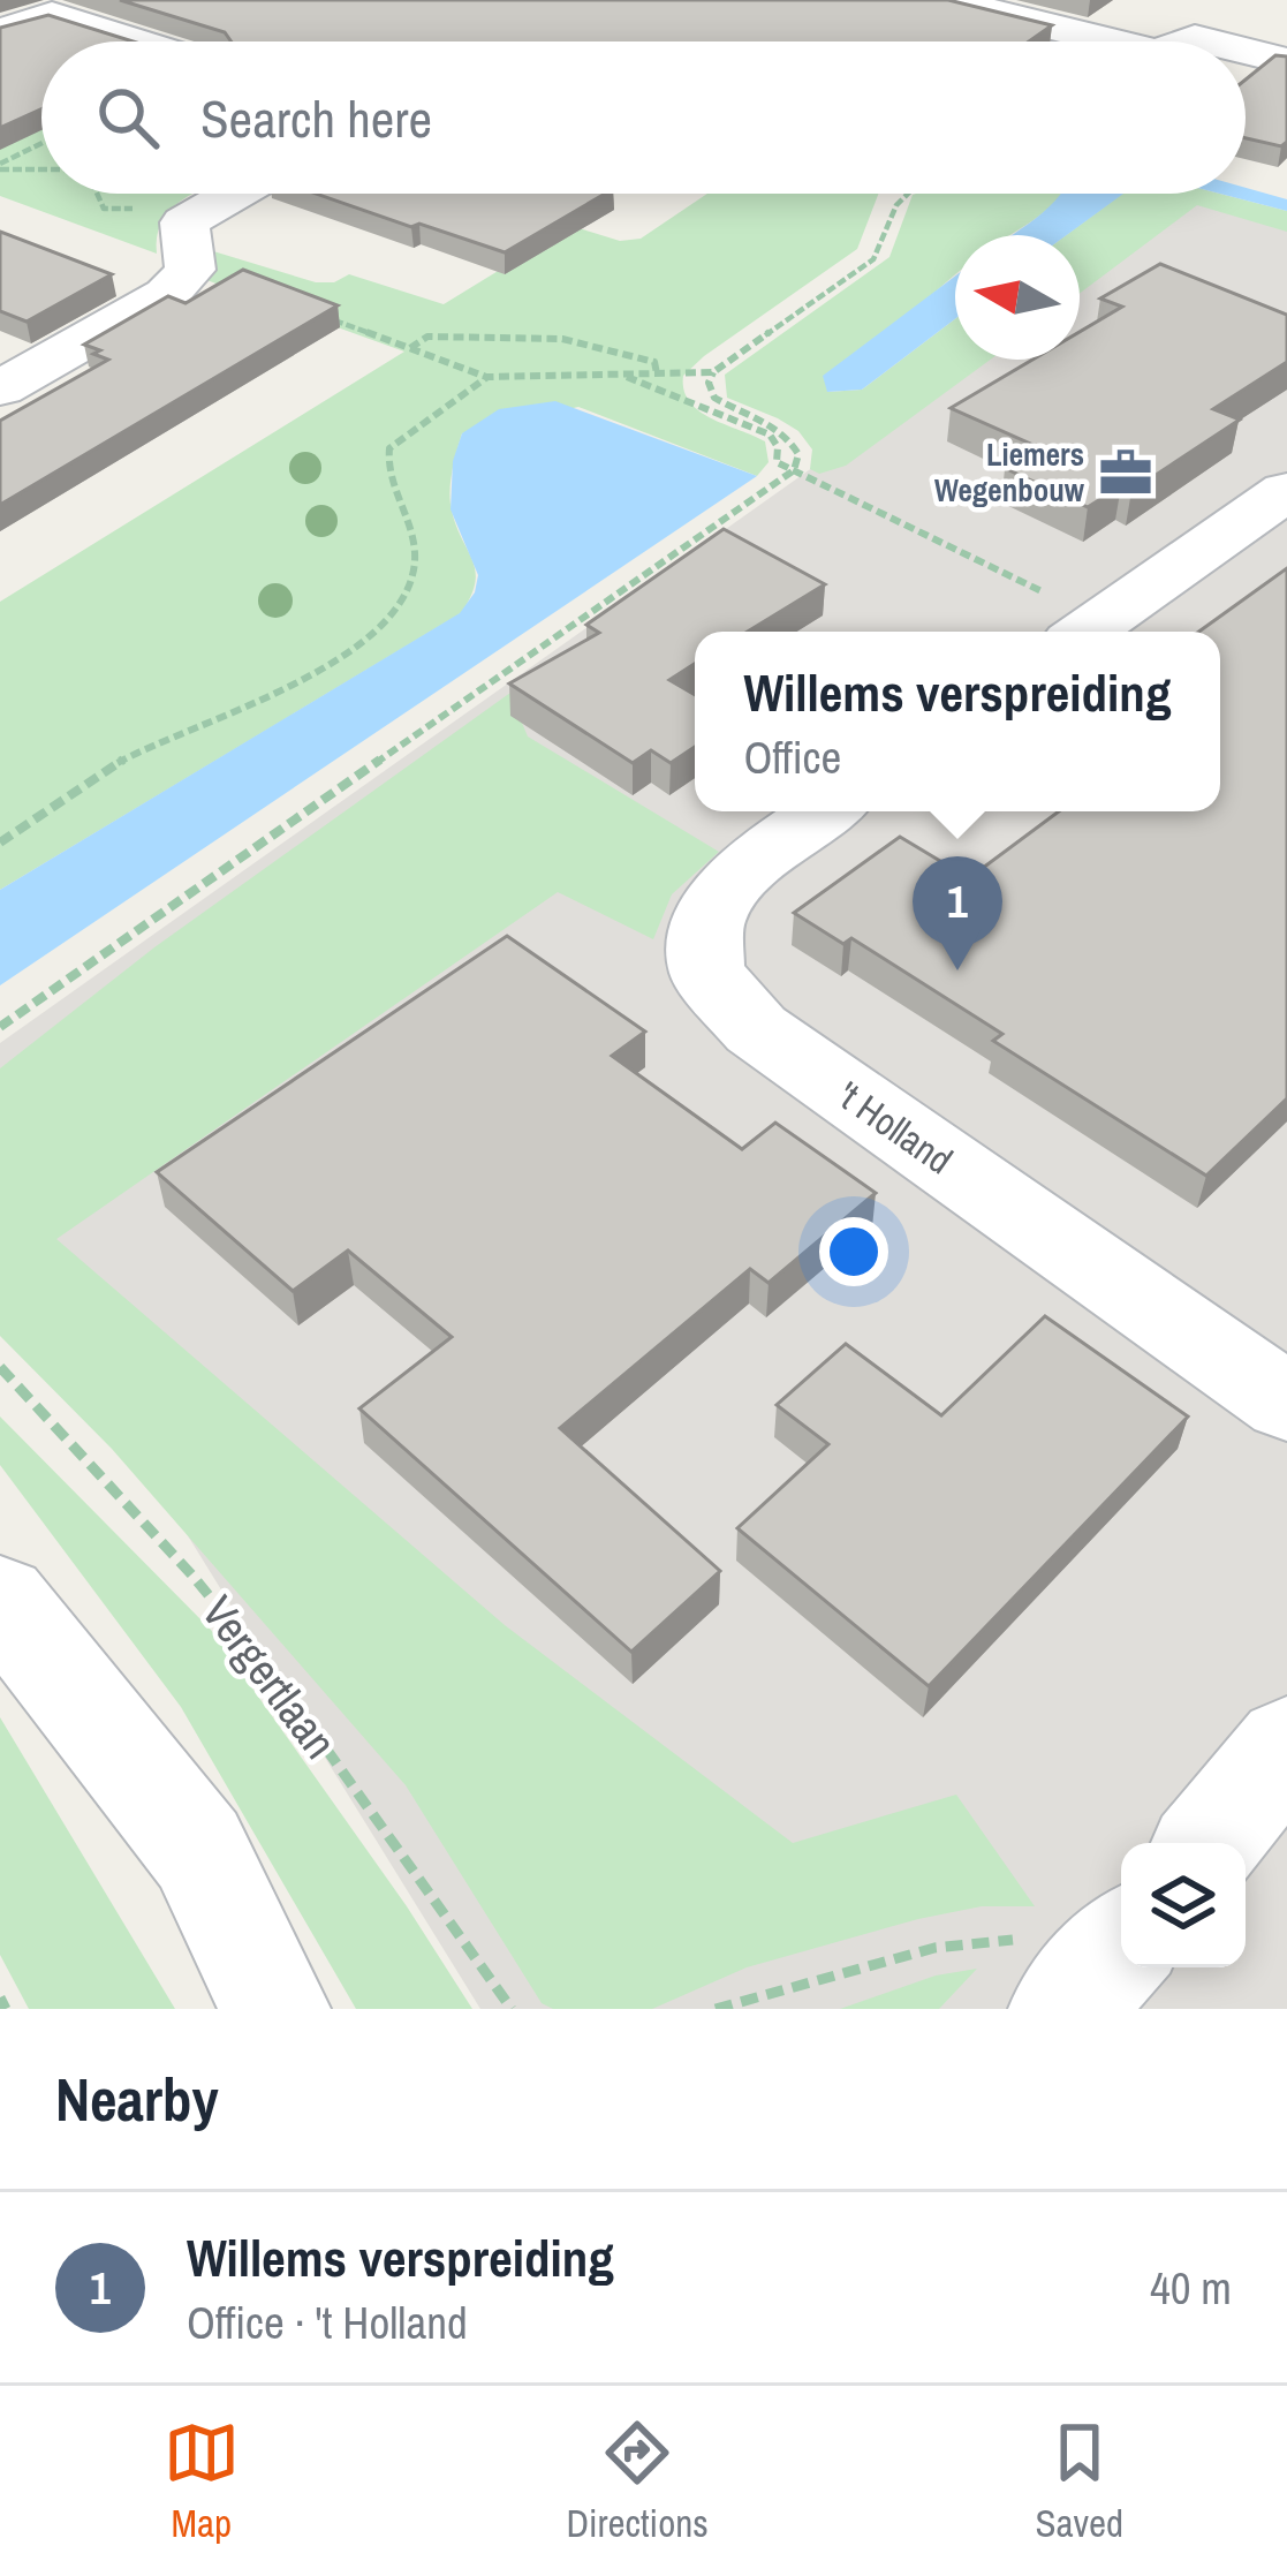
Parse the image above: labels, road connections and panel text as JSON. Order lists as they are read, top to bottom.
{
  "streets": {
    "street": ["'t Holland"],
    "path": ["Vergertlaan"]
  },
  "places": {
    "office": ["Liemers Wegenbouw"]
  },
  "north": "left",
  "page": {
    "search": "Search here",
    "popup": ["Willems verspreiding", "Office"],
    "pins": "1",
    "heading": "Nearby",
    "list": [
      {
        "mark": "1",
        "name": "Willems verspreiding",
        "note": "Office · 't Holland",
        "value": "40 m"
      }
    ],
    "nav": ["Map", "Directions", "Saved"]
  }
}
